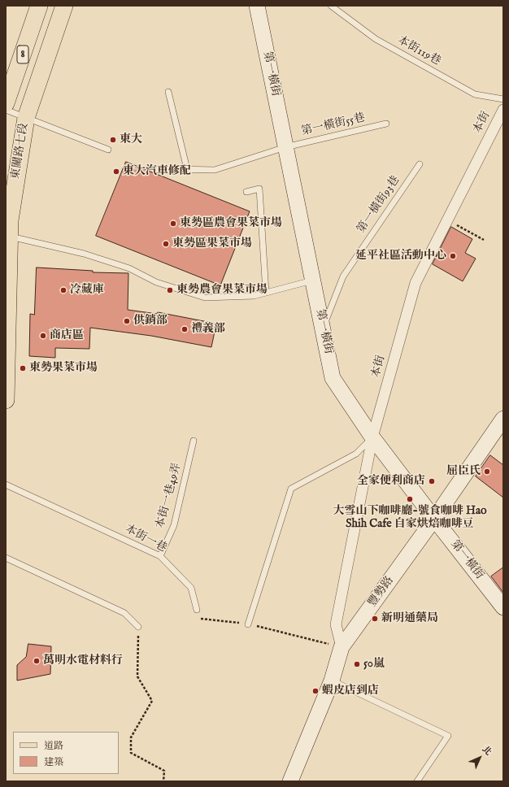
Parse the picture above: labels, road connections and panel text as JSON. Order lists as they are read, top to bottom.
{
  "streets": {
    "main road": ["8", "東關路七段"],
    "street": ["第一橫街", "本街", "豐勢路"],
    "lane": [
      "本街119巷",
      "第一橫街55巷",
      "第一橫街93巷",
      "本街一巷49弄",
      "本街一巷"
    ]
  },
  "crossings": [
    ["第一橫街", "本街"],
    ["第一橫街", "第一橫街55巷"],
    ["第一橫街", "第一橫街93巷"],
    ["第一橫街", "豐勢路"],
    ["本街", "豐勢路"],
    ["本街一巷49弄", "本街一巷"]
  ],
  "places": [
    "東大",
    "東大汽車修配",
    "東勢區農會果菜市場",
    "東勢區果菜市場",
    "延平社區活動中心",
    "冷藏庫",
    "東勢農會果菜市場",
    "供銷部",
    "禮義部",
    "商店區",
    "東勢果菜市場",
    "屈臣氏",
    "全家便利商店",
    "大雪山下咖啡廳-號食咖啡 Hao Shih Cafe 自家烘焙咖啡豆",
    "新明通藥局",
    "萬明水電材料行",
    "50嵐",
    "蝦皮店到店"
  ],
  "legend": ["道路", "建築"],
  "north": "top right"
}
